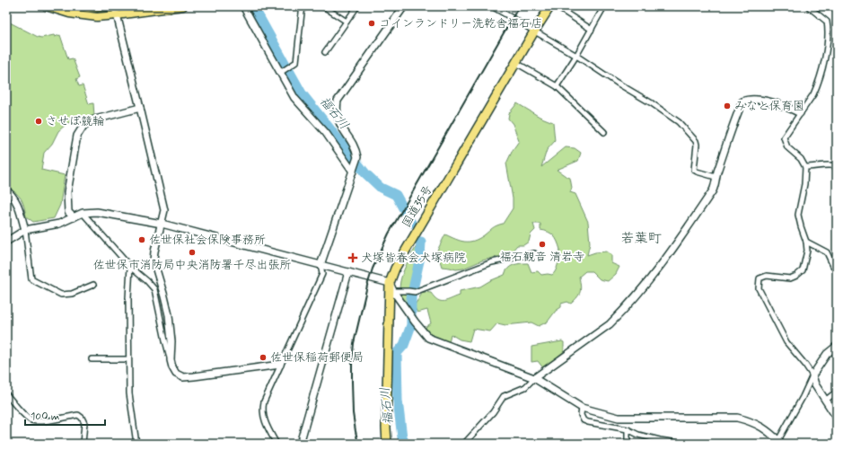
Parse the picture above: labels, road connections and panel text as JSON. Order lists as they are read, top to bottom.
{
  "streets": {
    "highway": ["国道35号"]
  },
  "districts": ["若葉町"],
  "water": ["福石川"],
  "places": {
    "other": [
      "コインランドリー洗乾舎福石店",
      "みなと保育園",
      "させぼ競輪",
      "佐世保社会保険事務所",
      "福石観音 清岩寺",
      "佐世保市消防局中央消防署千尽出張所",
      "佐世保稲荷郵便局"
    ],
    "health": ["犬塚皆春会犬塚病院"]
  },
  "scale_bar": "100 m"
}
